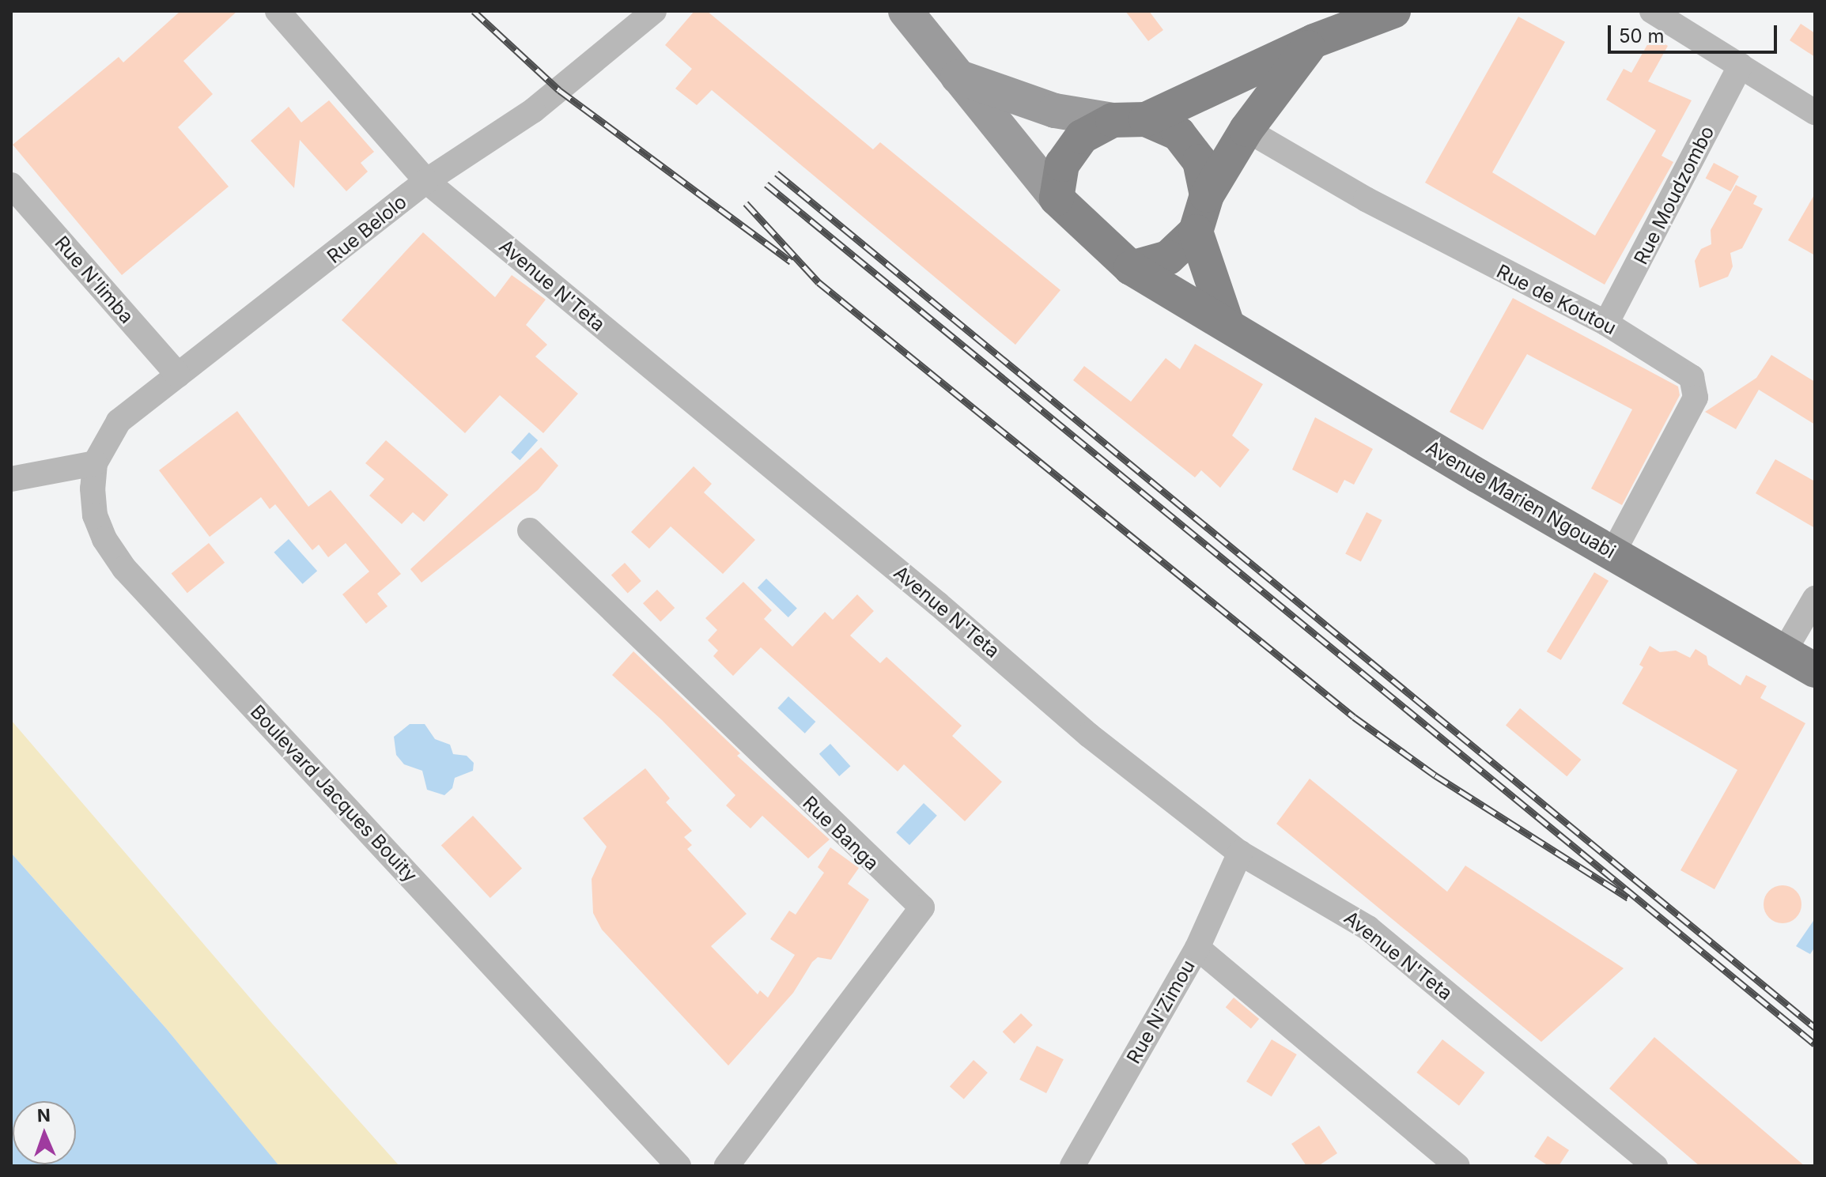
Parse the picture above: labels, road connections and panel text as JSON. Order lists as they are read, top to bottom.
{
  "streets": {
    "main road": ["Avenue Marien Ngouabi"],
    "street": [
      "Rue Moudzombo",
      "Rue Belolo",
      "Rue N'limba",
      "Avenue N'Teta",
      "Rue de Koutou",
      "Boulevard Jacques Bouity",
      "Rue Banga",
      "Rue N'Zimou"
    ]
  },
  "crossings": [
    ["Rue Moudzombo", "Rue de Koutou"],
    ["Rue Belolo", "Rue N'limba"],
    ["Rue Belolo", "Avenue N'Teta"],
    ["Rue Belolo", "Boulevard Jacques Bouity"],
    ["Avenue N'Teta", "Rue N'Zimou"],
    ["Rue de Koutou", "Avenue Marien Ngouabi"]
  ],
  "scale_bar": "50 m",
  "north": "top"
}
